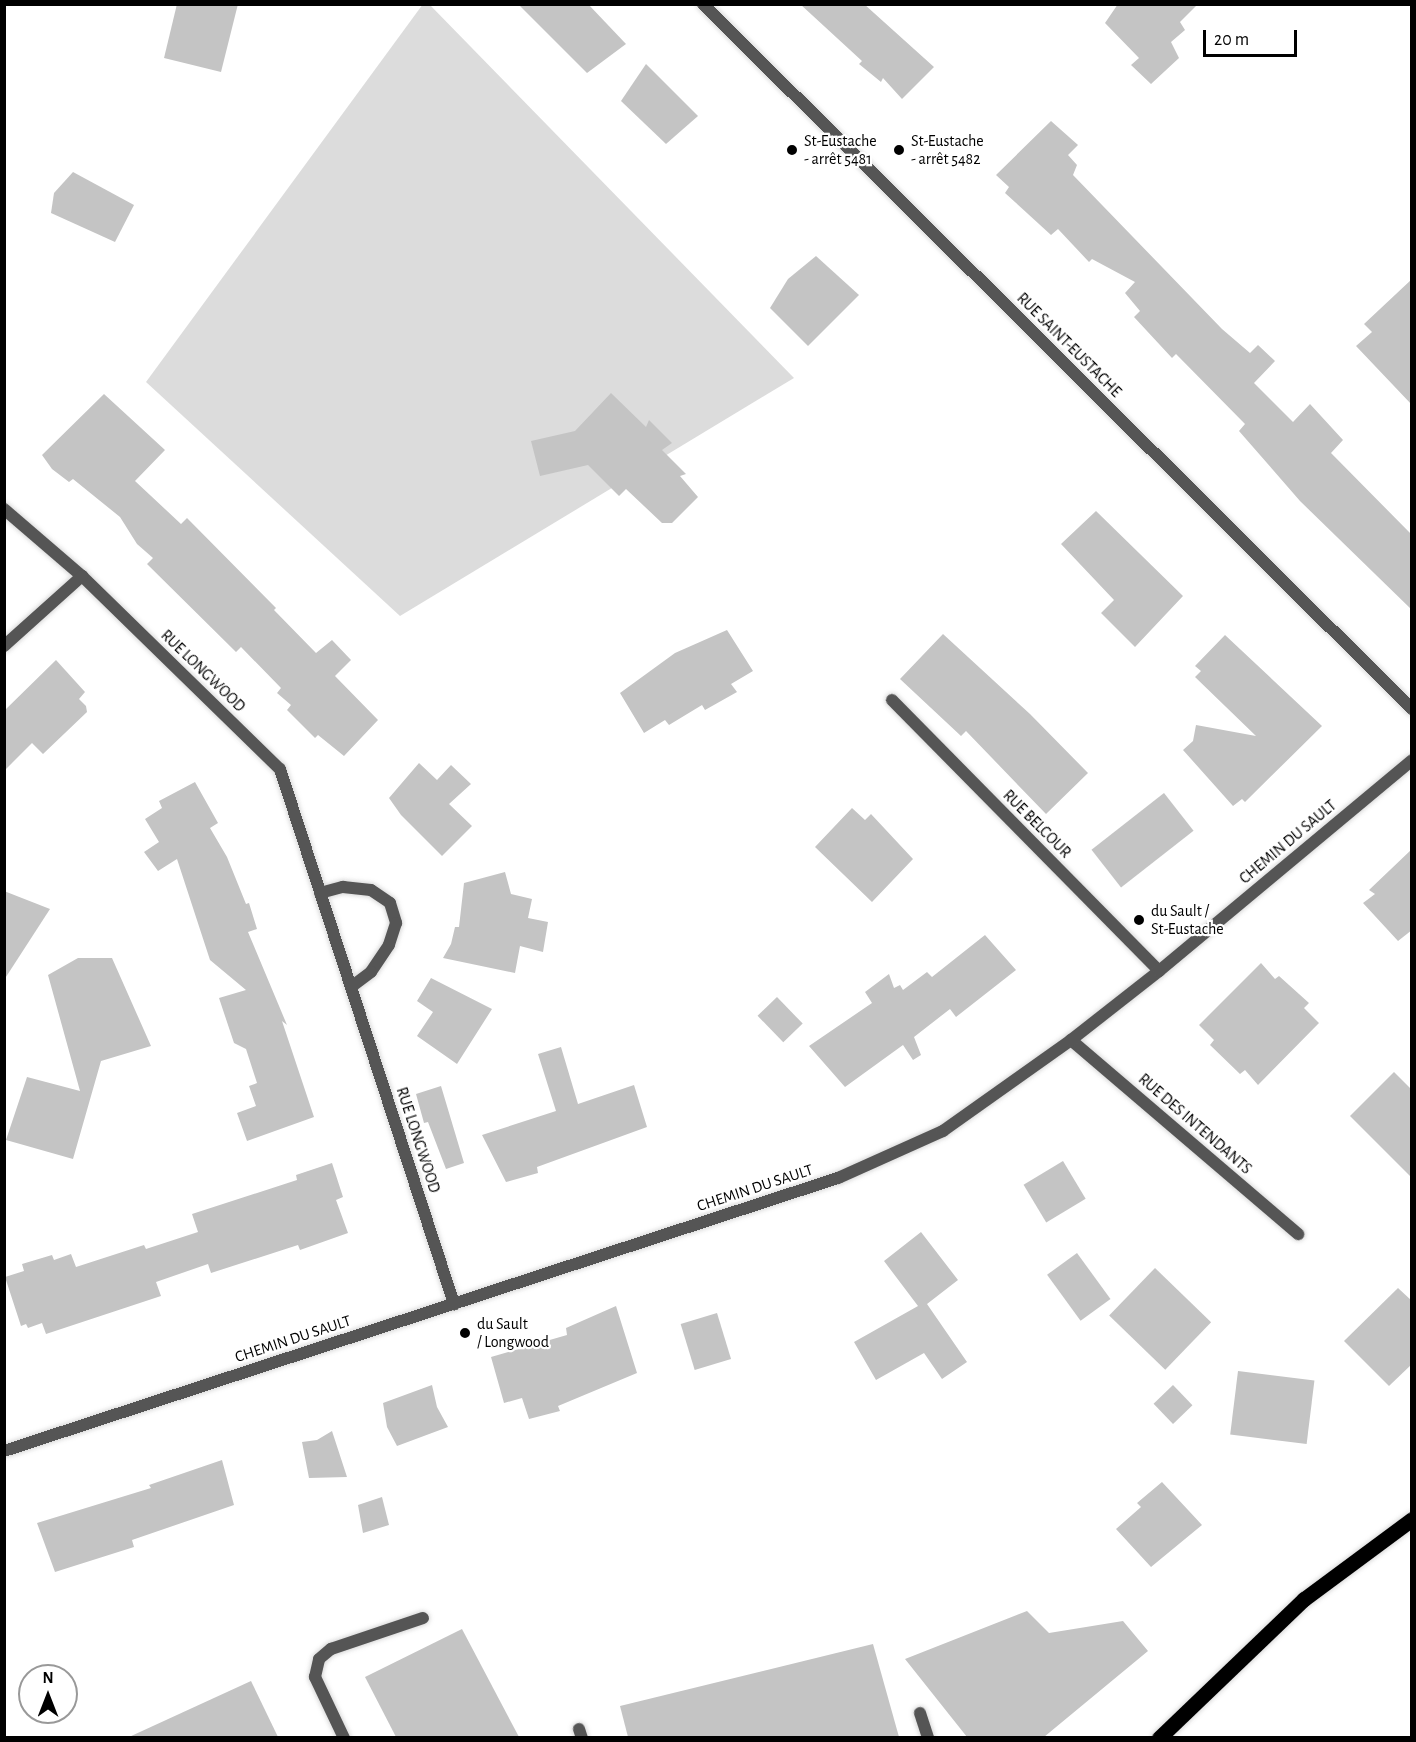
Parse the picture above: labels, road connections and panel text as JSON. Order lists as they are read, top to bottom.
{
  "streets": {
    "street": [
      "RUE SAINT-EUSTACHE",
      "RUE LONGWOOD",
      "RUE BELCOUR",
      "CHEMIN DU SAULT",
      "RUE DES INTENDANTS"
    ]
  },
  "crossings": [
    ["RUE LONGWOOD", "CHEMIN DU SAULT"],
    ["RUE BELCOUR", "CHEMIN DU SAULT"],
    ["CHEMIN DU SAULT", "RUE DES INTENDANTS"]
  ],
  "places": [
    "St-Eustache - arrêt 5481",
    "St-Eustache - arrêt 5482",
    "du Sault / St-Eustache",
    "du Sault / Longwood"
  ],
  "scale_bar": "20 m",
  "north": "top"
}
